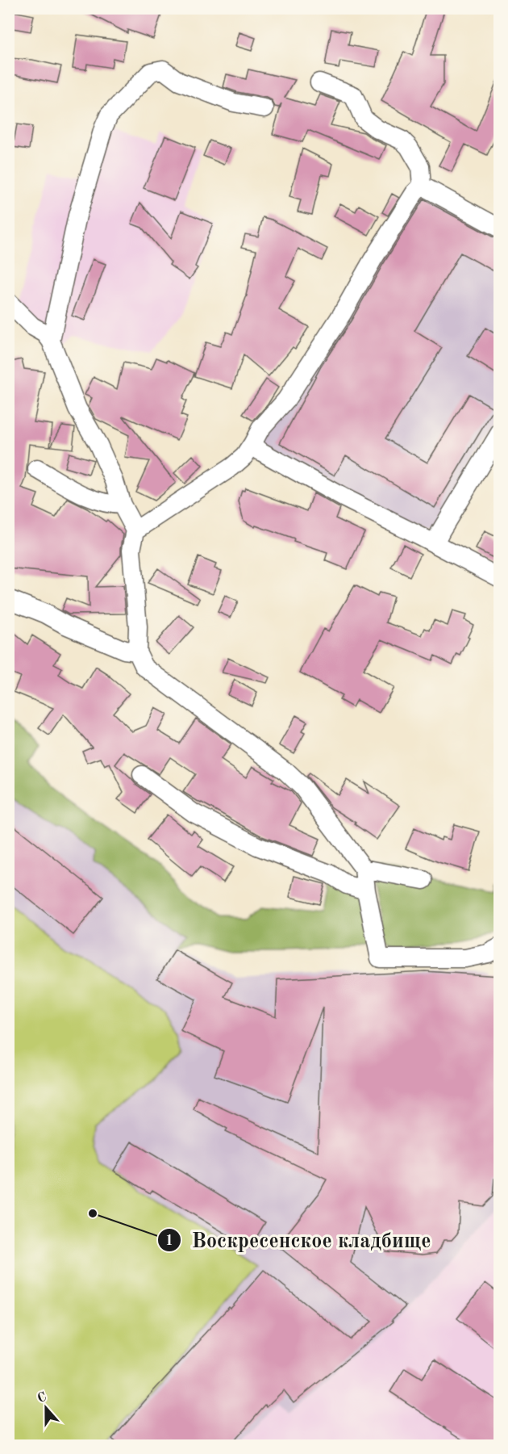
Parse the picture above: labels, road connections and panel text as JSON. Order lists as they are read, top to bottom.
{
  "places": ["Воскресенское кладбище"],
  "north": "top"
}
